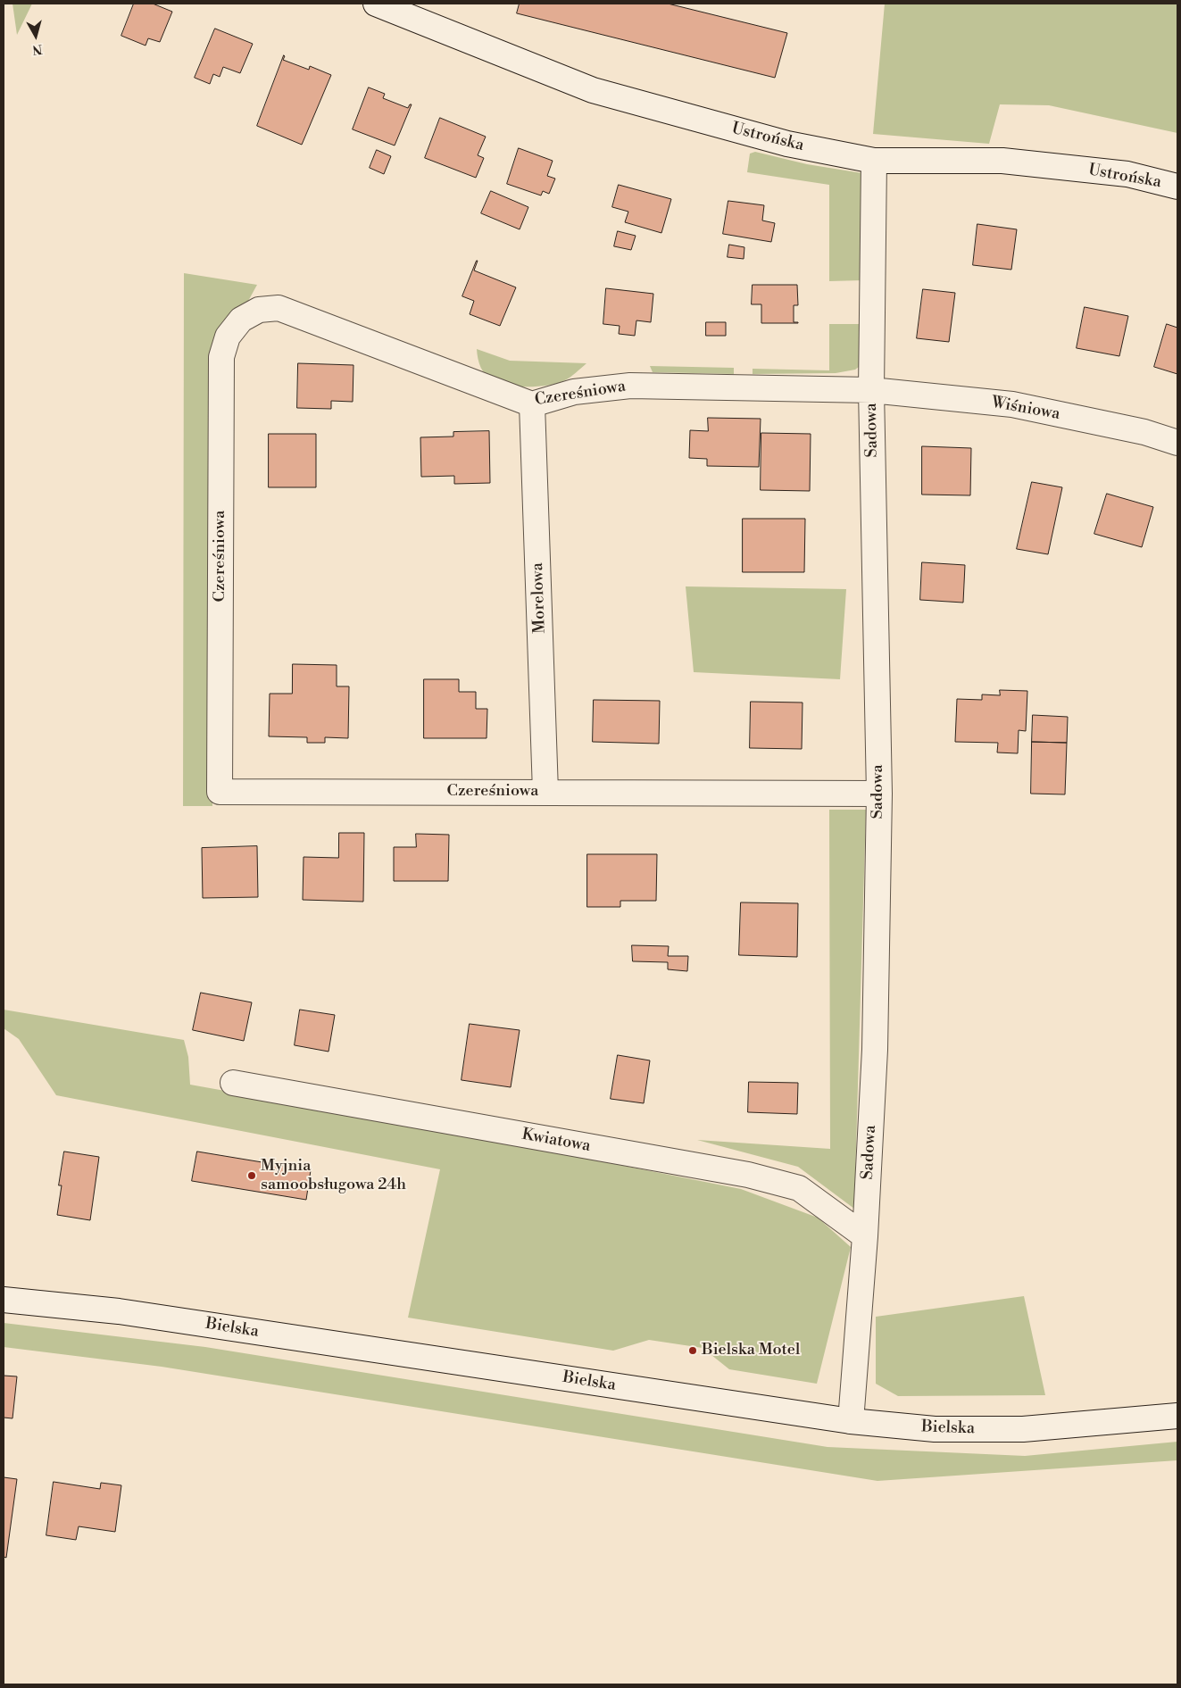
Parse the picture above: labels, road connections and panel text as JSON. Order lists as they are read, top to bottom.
{
  "streets": {
    "street": [
      "Ustrońska",
      "Czereśniowa",
      "Wiśniowa",
      "Sadowa",
      "Morelowa",
      "Kwiatowa",
      "Bielska"
    ]
  },
  "crossings": [
    ["Ustrońska", "Sadowa"],
    ["Czereśniowa", "Wiśniowa"],
    ["Czereśniowa", "Sadowa"],
    ["Czereśniowa", "Morelowa"],
    ["Wiśniowa", "Sadowa"],
    ["Sadowa", "Kwiatowa"],
    ["Sadowa", "Bielska"]
  ],
  "places": ["Myjnia samoobsługowa 24h", "Bielska Motel"],
  "north": "bottom"
}
